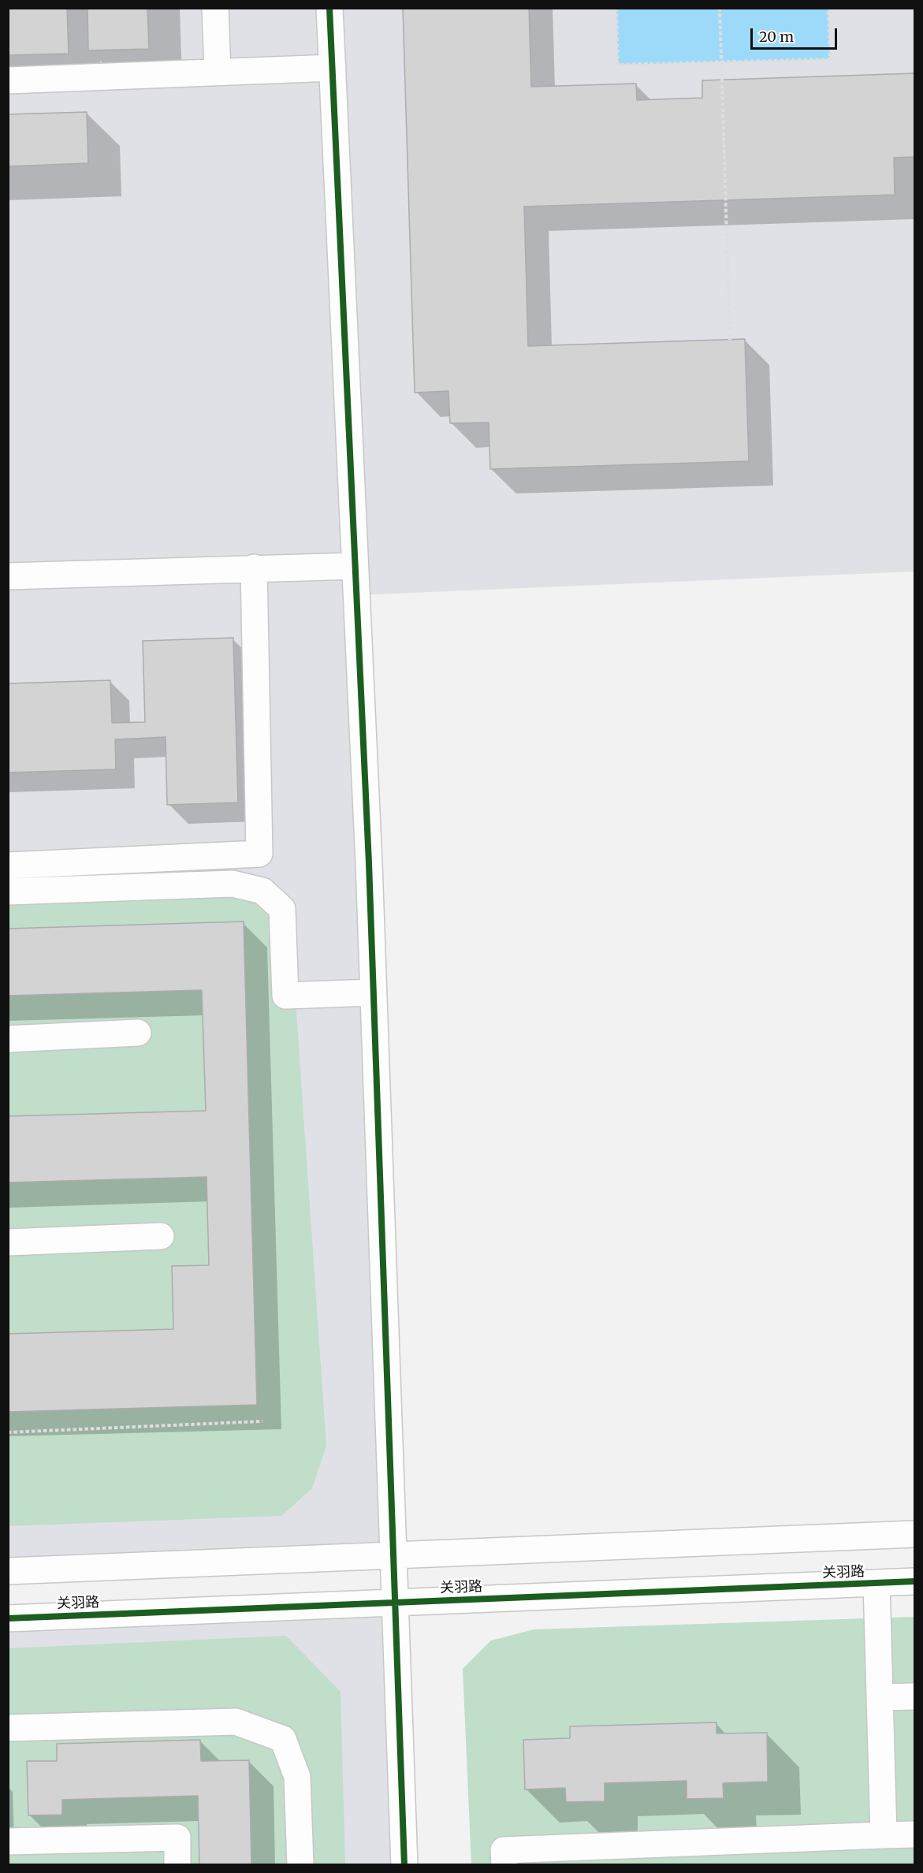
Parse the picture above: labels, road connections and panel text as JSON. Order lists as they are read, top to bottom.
{
  "streets": {
    "street": ["关羽路"]
  },
  "scale_bar": "20 m"
}
